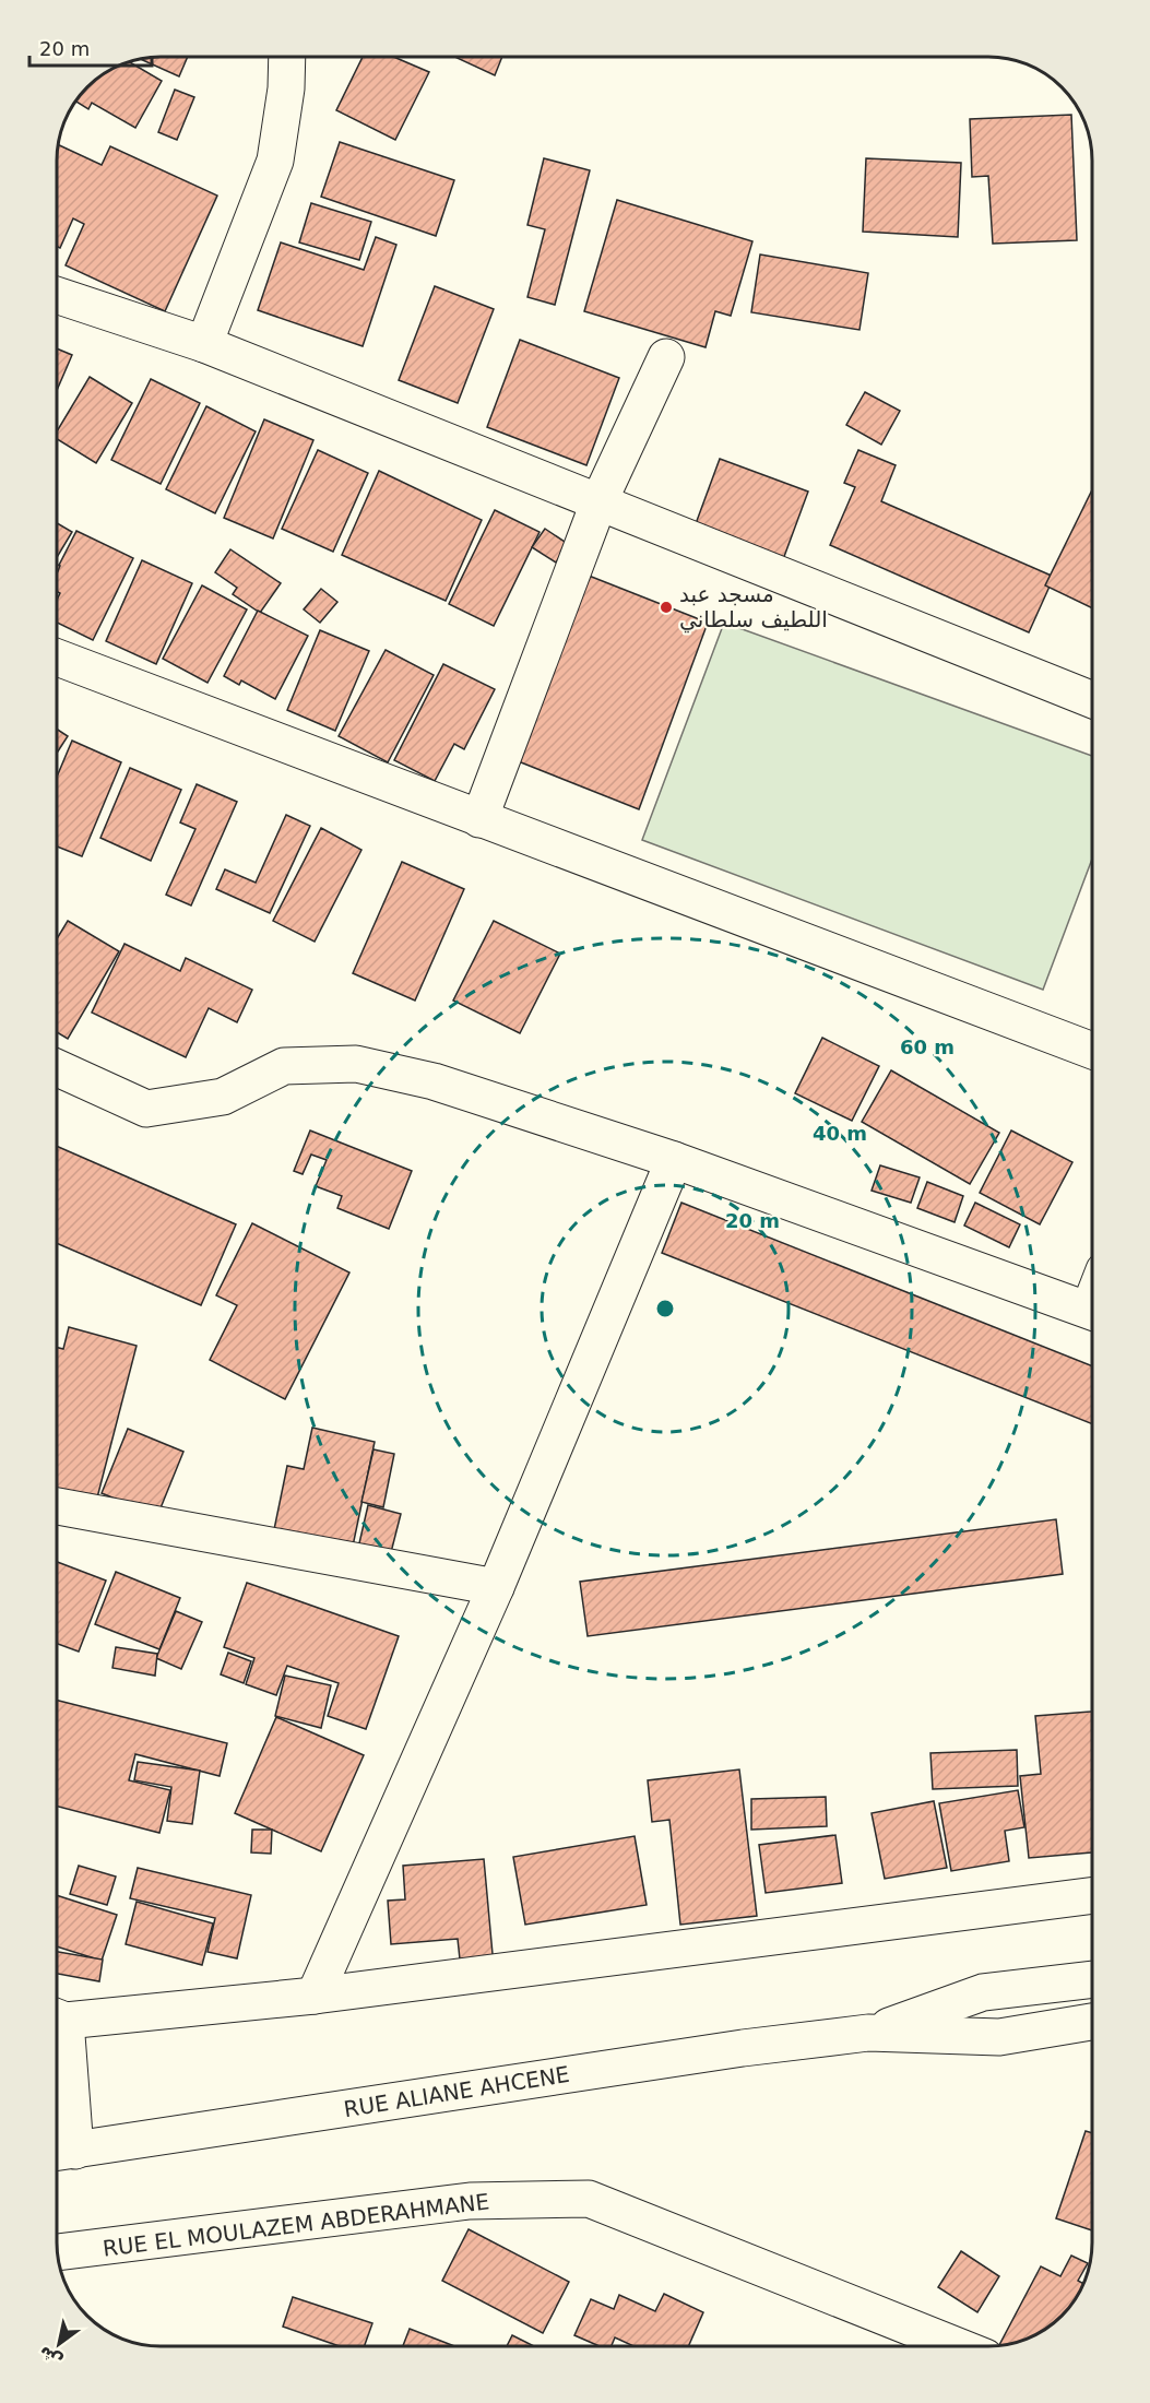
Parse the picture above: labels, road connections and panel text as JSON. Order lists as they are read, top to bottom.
{
  "streets": {
    "street": ["RUE ALIANE AHCENE", "RUE EL MOULAZEM ABDERAHMANE"]
  },
  "places": ["مسجد عبد اللطيف سلطاني"],
  "scale_bar": "20 m",
  "north": "bottom left",
  "rings": ["60 m", "40 m", "20 m"]
}
